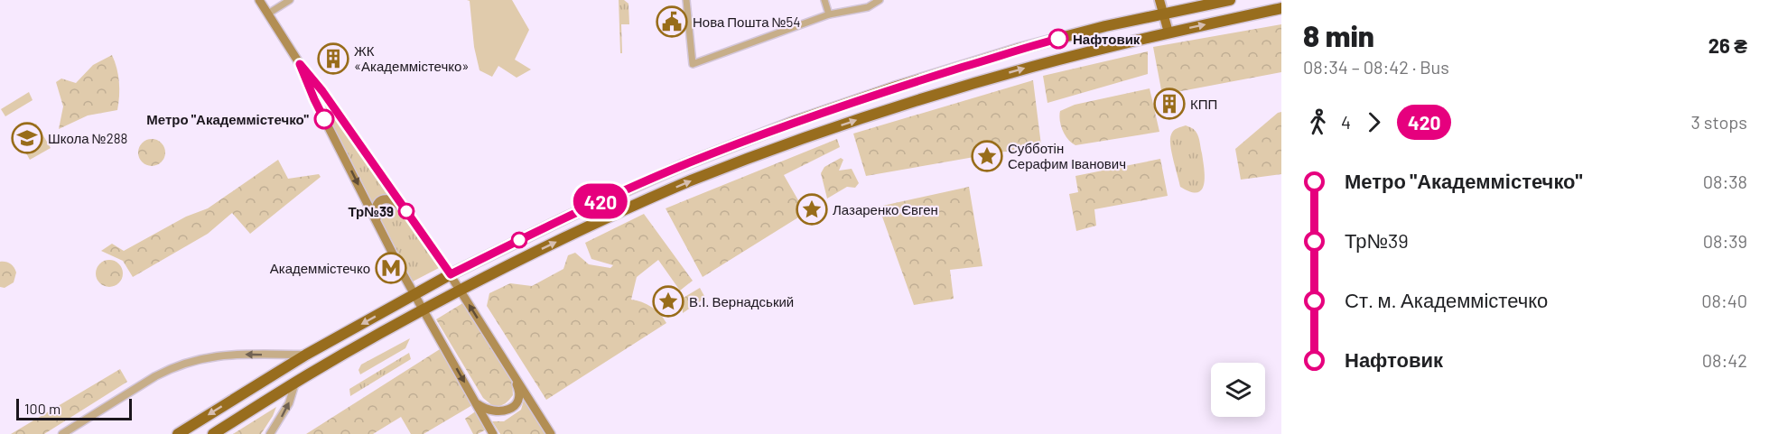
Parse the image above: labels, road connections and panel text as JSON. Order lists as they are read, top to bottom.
{
  "places": {
    "public building": ["Нова Пошта №54"],
    "other": ["Нафтовик", "Метро \"Академмістечко\"", "Тр№39"],
    "building": ["ЖК «Академмістечко»", "КПП"],
    "school or university": ["Школа №288"],
    "place": ["Субботін Серафим Іванович", "Лазаренко Євген", "В.І. Вернадський"],
    "metro station": ["Академмістечко"]
  },
  "lines": ["bus line 420"],
  "scale_bar": "100 m",
  "page": {
    "on_map": "420",
    "heading": ["8 min", "08:34 – 08:42 · Bus", "26 ₴"],
    "legs": ["4", "420", "3 stops"],
    "list": [
      {
        "name": "Метро \"Академмістечко\"",
        "value": "08:38"
      },
      {
        "name": "Тр№39",
        "value": "08:39"
      },
      {
        "name": "Ст. м. Академмістечко",
        "value": "08:40"
      },
      {
        "name": "Нафтовик",
        "value": "08:42"
      }
    ],
    "scale": "100 m"
  }
}
